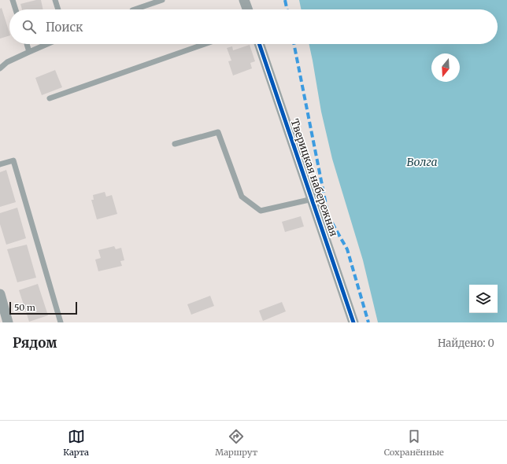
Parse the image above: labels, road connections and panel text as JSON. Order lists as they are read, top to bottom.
{
  "streets": {
    "street": ["Тверицкая набережная"]
  },
  "water": ["Волга"],
  "scale_bar": "50 m",
  "north": "bottom",
  "page": {
    "search": "Поиск",
    "scale": "50 m",
    "heading": ["Рядом", "Найдено: 0"],
    "nav": ["Карта", "Маршрут", "Сохранённые"]
  }
}
